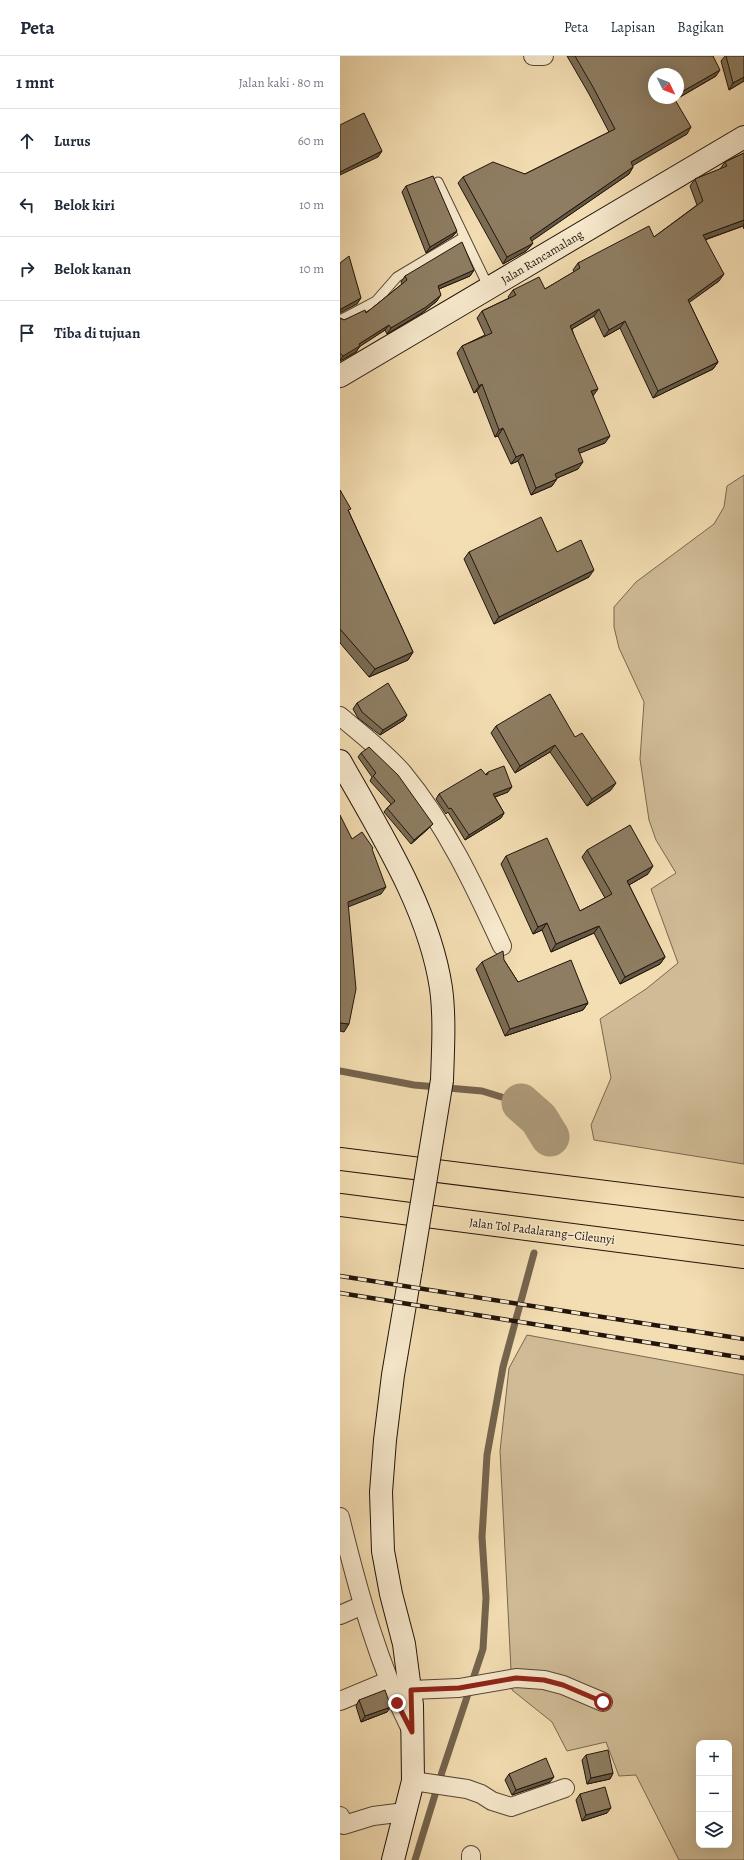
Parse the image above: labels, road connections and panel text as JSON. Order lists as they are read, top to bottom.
{
  "streets": {
    "highway": ["Jalan Tol Padalarang–Cileunyi"],
    "street": ["Jalan Rancamalang"]
  },
  "north": "bottom right",
  "page": {
    "header": "Peta",
    "nav": ["Peta", "Lapisan", "Bagikan"],
    "heading": ["1 mnt", "Jalan kaki · 80 m"],
    "list": [
      ["Lurus", "60 m"],
      ["Belok kiri", "10 m"],
      ["Belok kanan", "10 m"],
      "Tiba di tujuan"
    ],
    "map_buttons": ["+", "−"]
  }
}
